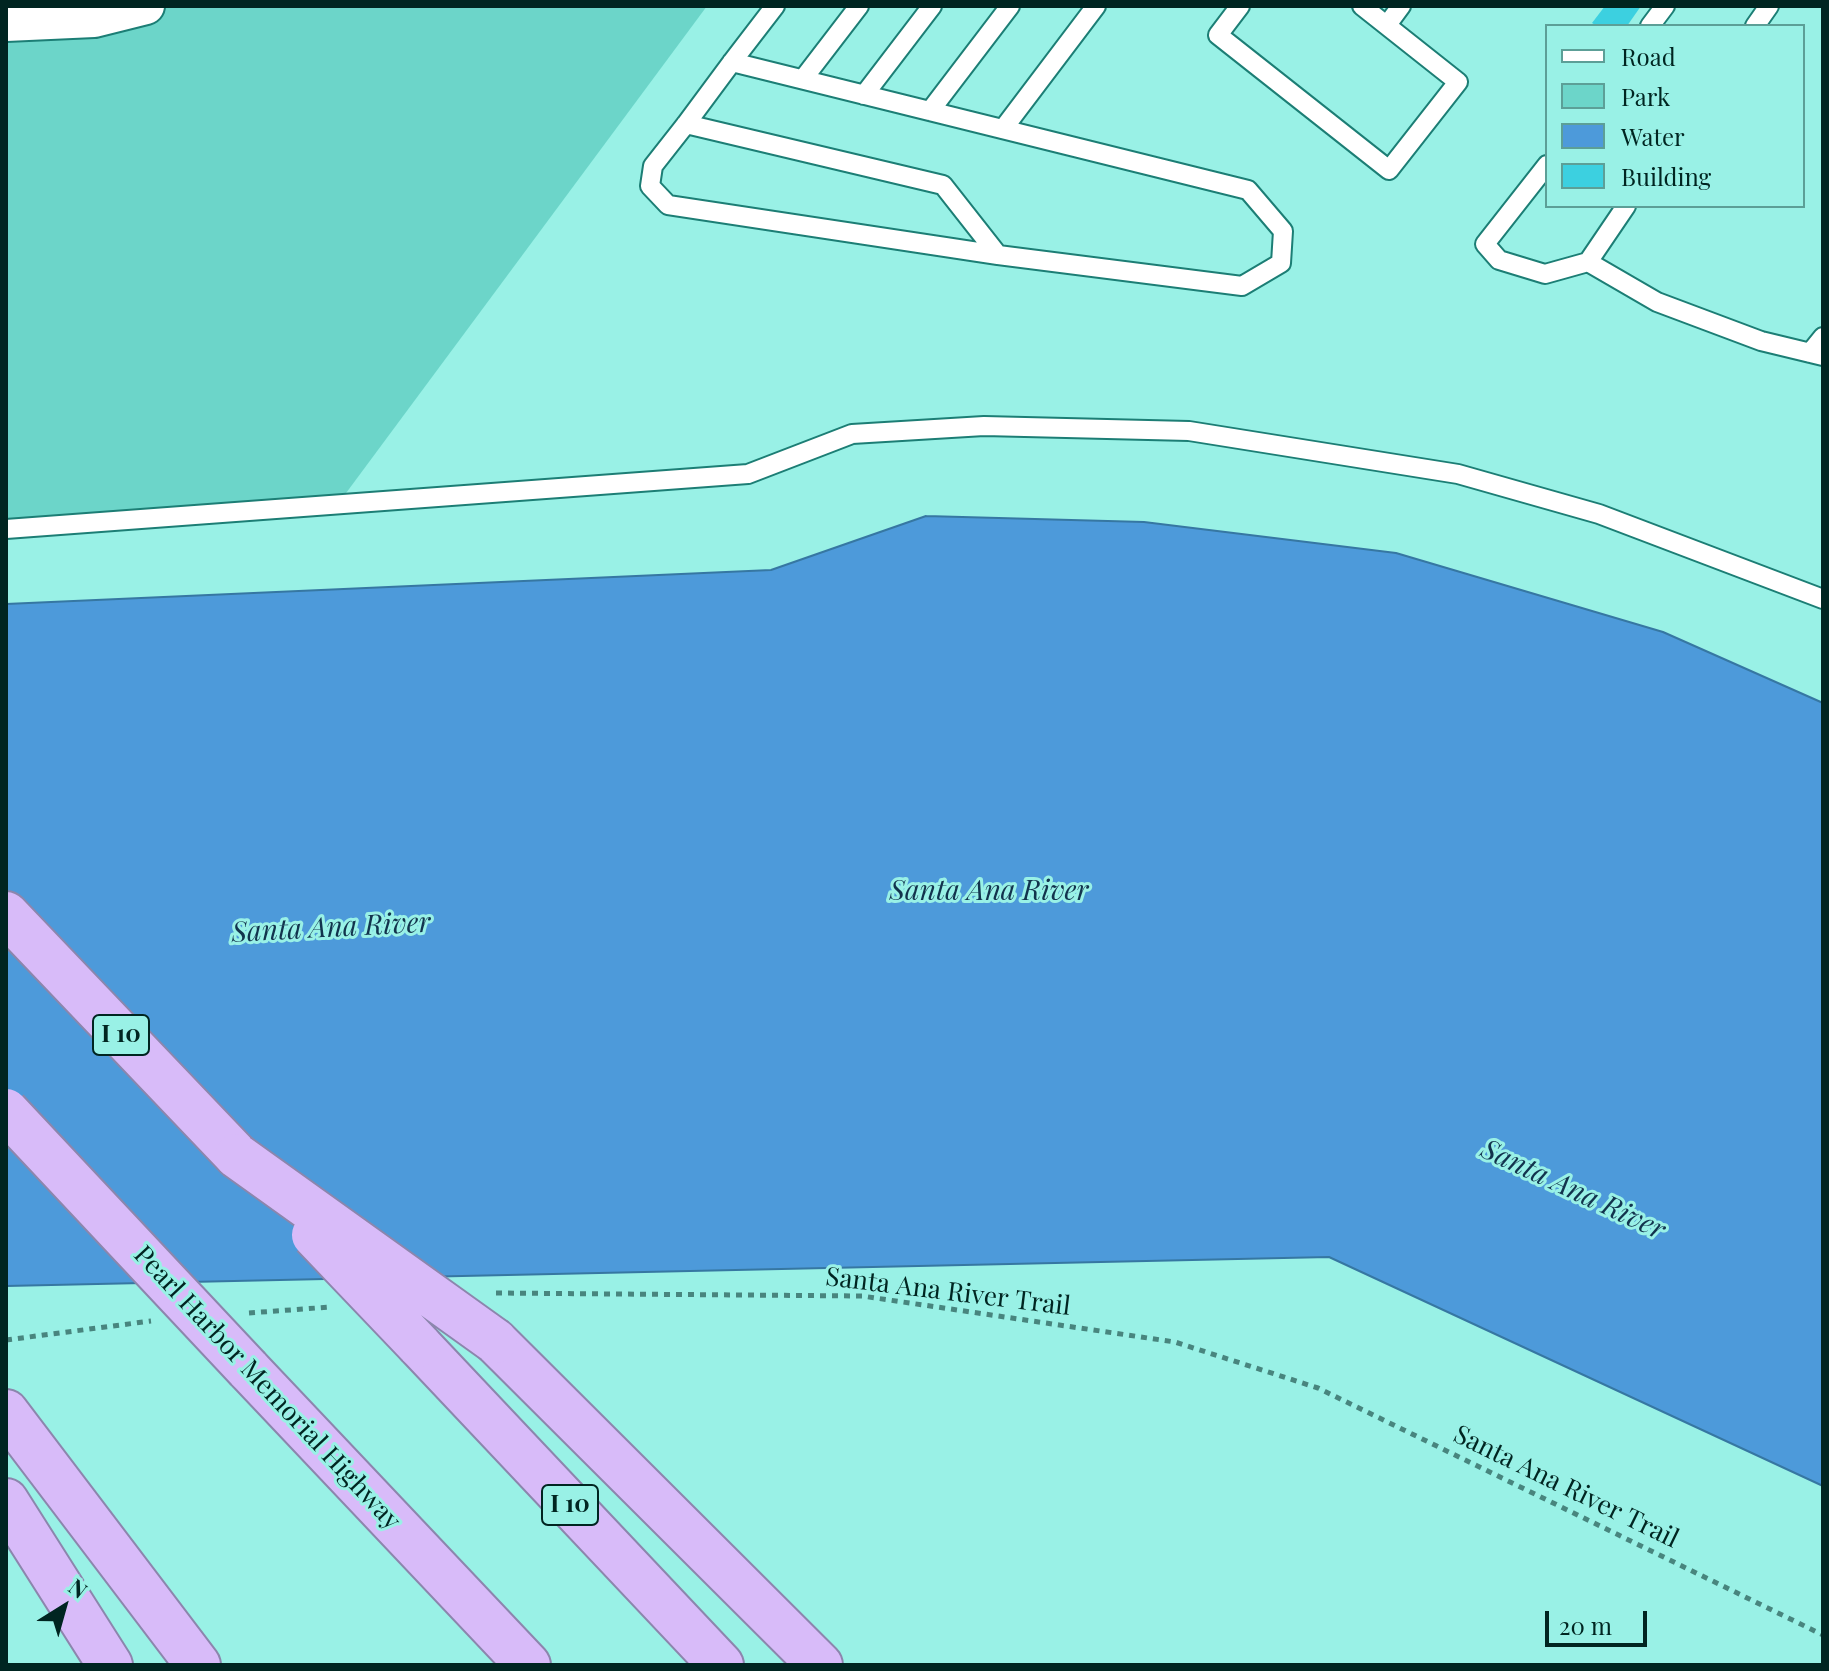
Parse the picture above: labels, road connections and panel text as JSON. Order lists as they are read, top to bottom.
{
  "streets": {
    "highway": ["I 10", "Pearl Harbor Memorial Highway"],
    "path": ["Santa Ana River Trail"]
  },
  "water": ["Santa Ana River"],
  "legend": [
    "Road",
    "Park",
    "Water",
    "Building"
  ],
  "scale_bar": "20 m",
  "north": "top right"
}
